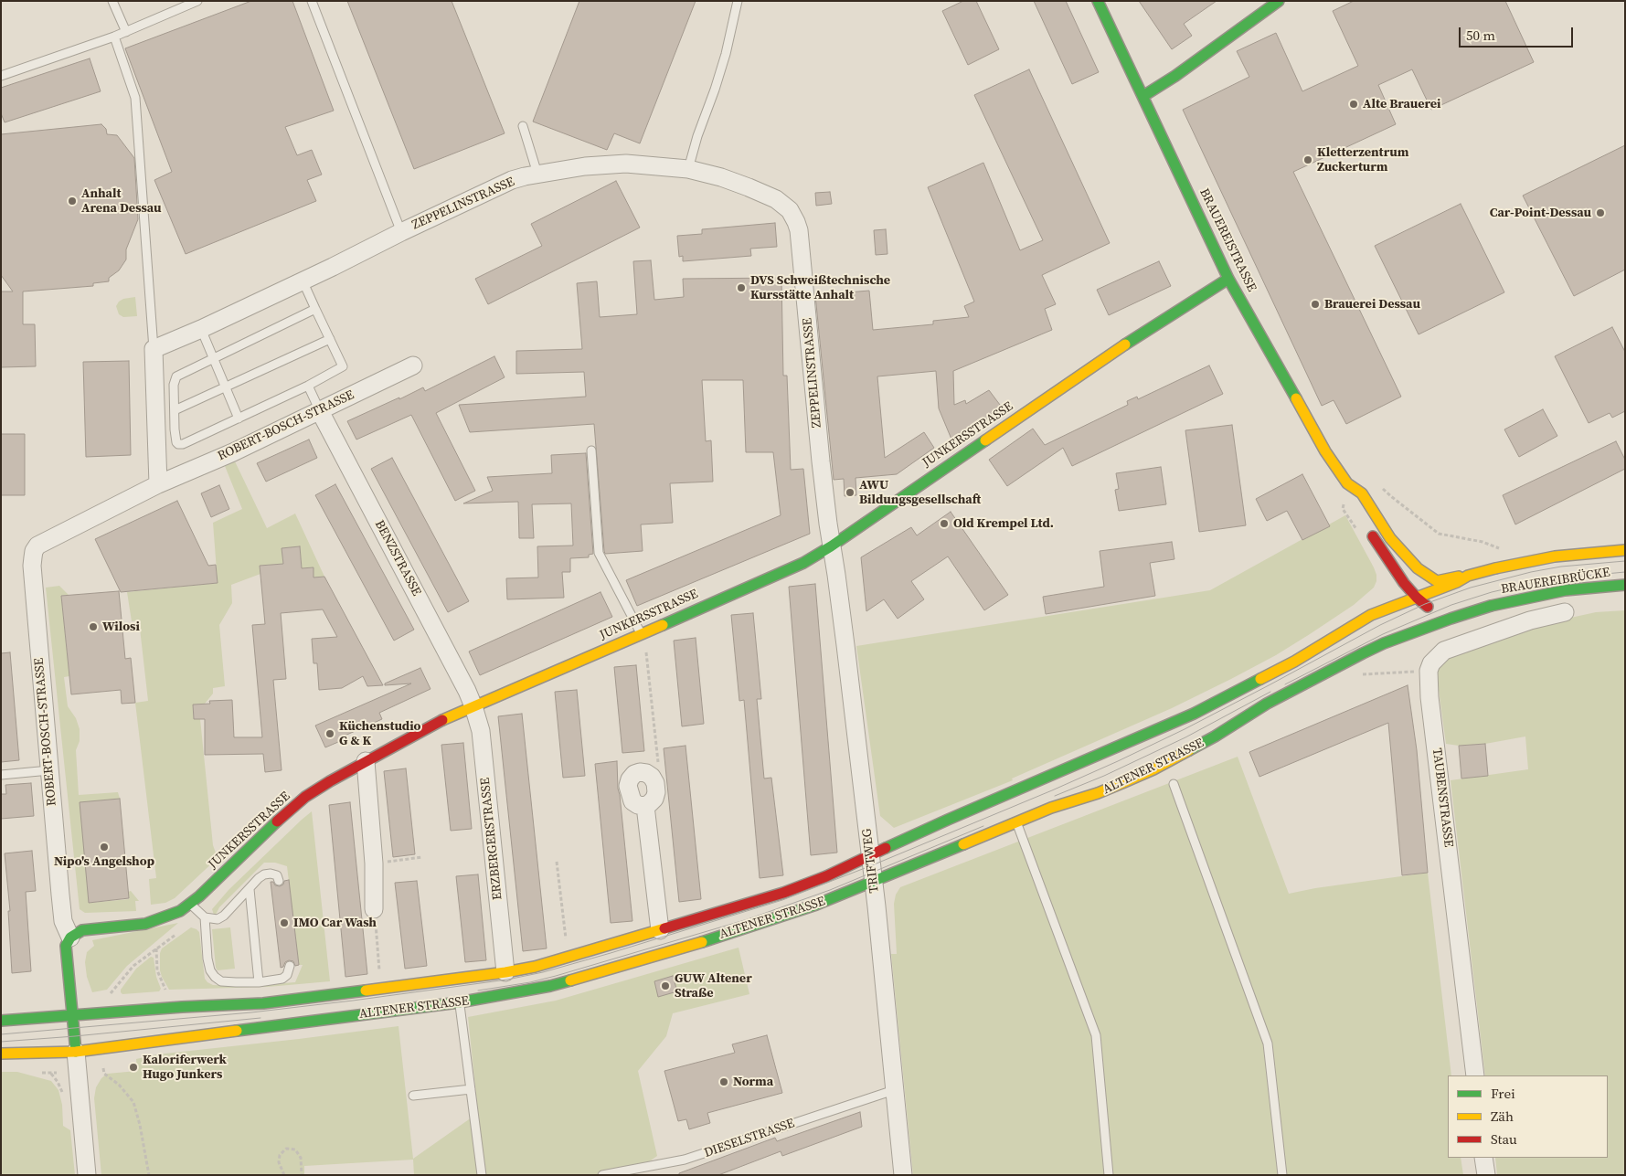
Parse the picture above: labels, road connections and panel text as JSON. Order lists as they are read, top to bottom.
{
  "streets": {
    "main road": [
      "BRAUEREISTRASSE",
      "ROBERT-BOSCH-STRASSE",
      "JUNKERSSTRASSE",
      "BRAUEREIBRÜCKE",
      "ALTENER STRASSE"
    ],
    "street": [
      "ZEPPELINSTRASSE",
      "BENZSTRASSE",
      "TAUBENSTRASSE",
      "ERZBERGERSTRASSE",
      "TRIFTWEG"
    ],
    "lane": ["DIESELSTRASSE"]
  },
  "crossings": [
    ["ZEPPELINSTRASSE", "JUNKERSSTRASSE"],
    ["ZEPPELINSTRASSE", "TRIFTWEG"],
    ["BRAUEREISTRASSE", "JUNKERSSTRASSE"],
    ["BRAUEREISTRASSE", "ALTENER STRASSE"],
    ["ROBERT-BOSCH-STRASSE", "JUNKERSSTRASSE"],
    ["ROBERT-BOSCH-STRASSE", "BENZSTRASSE"],
    ["ROBERT-BOSCH-STRASSE", "ALTENER STRASSE"],
    ["JUNKERSSTRASSE", "BENZSTRASSE"],
    ["JUNKERSSTRASSE", "ERZBERGERSTRASSE"],
    ["JUNKERSSTRASSE", "TRIFTWEG"],
    ["BENZSTRASSE", "ERZBERGERSTRASSE"],
    ["BRAUEREIBRÜCKE", "ALTENER STRASSE"],
    ["ALTENER STRASSE", "ERZBERGERSTRASSE"],
    ["ALTENER STRASSE", "TRIFTWEG"],
    ["TRIFTWEG", "DIESELSTRASSE"]
  ],
  "places": [
    "Alte Brauerei",
    "Kletterzentrum Zuckerturm",
    "Anhalt Arena Dessau",
    "Car-Point-Dessau",
    "DVS Schweißtechnische Kursstätte Anhalt",
    "Brauerei Dessau",
    "AWU Bildungsgesellschaft",
    "Old Krempel Ltd.",
    "Wilosi",
    "Küchenstudio G & K",
    "Nipo's Angelshop",
    "IMO Car Wash",
    "GUW Altener Straße",
    "Kaloriferwerk Hugo Junkers",
    "Norma"
  ],
  "legend": ["Frei", "Zäh", "Stau"],
  "scale_bar": "50 m"
}
